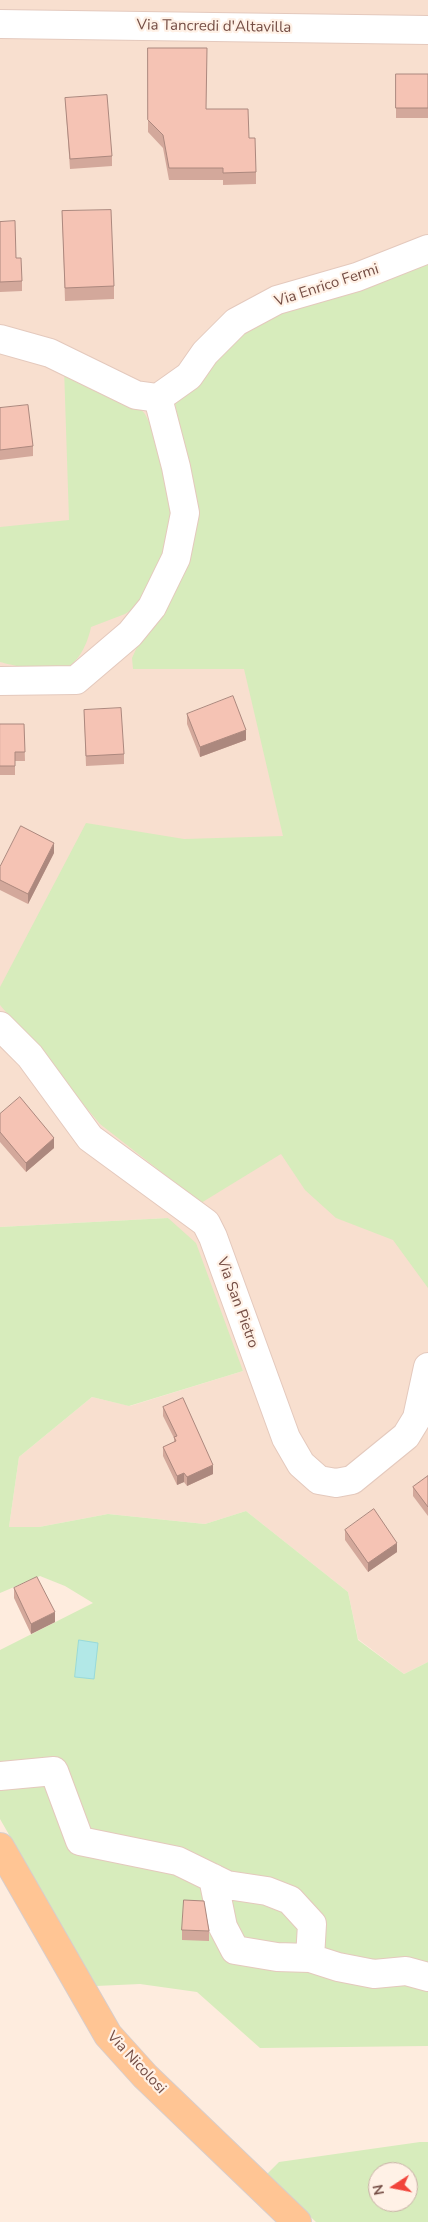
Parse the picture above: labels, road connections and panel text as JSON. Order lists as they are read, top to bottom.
{
  "streets": {
    "main road": ["Via Nicolosi"],
    "street": ["Via Tancredi d'Altavilla", "Via Enrico Fermi", "Via San Pietro"]
  },
  "north": "left"
}
